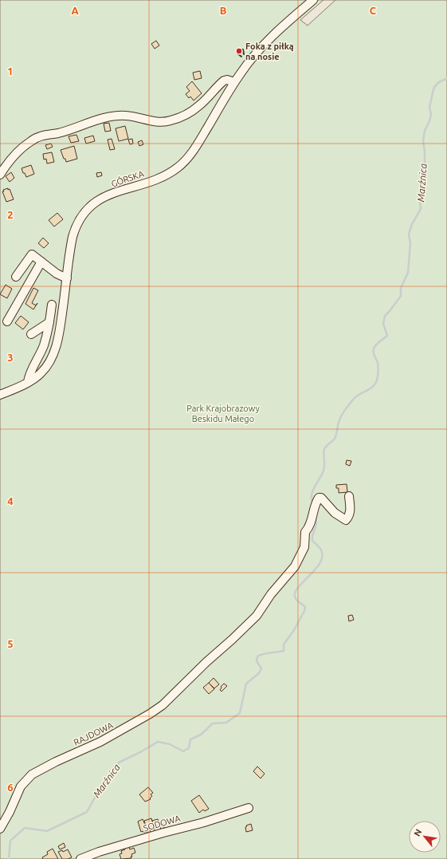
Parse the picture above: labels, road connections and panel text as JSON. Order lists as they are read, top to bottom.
{
  "streets": {
    "street": ["GÓRSKA", "RAJDOWA", "SODOWA"]
  },
  "water": ["Marźnica"],
  "parks": ["Park Krajobrazowy Beskidu Małego"],
  "places": ["Foka z piłką na nosie"],
  "north": "top left",
  "grid": {
    "columns": ["A", "B", "C"],
    "rows": [
      "1",
      "2",
      "3",
      "4",
      "5",
      "6"
    ]
  }
}
